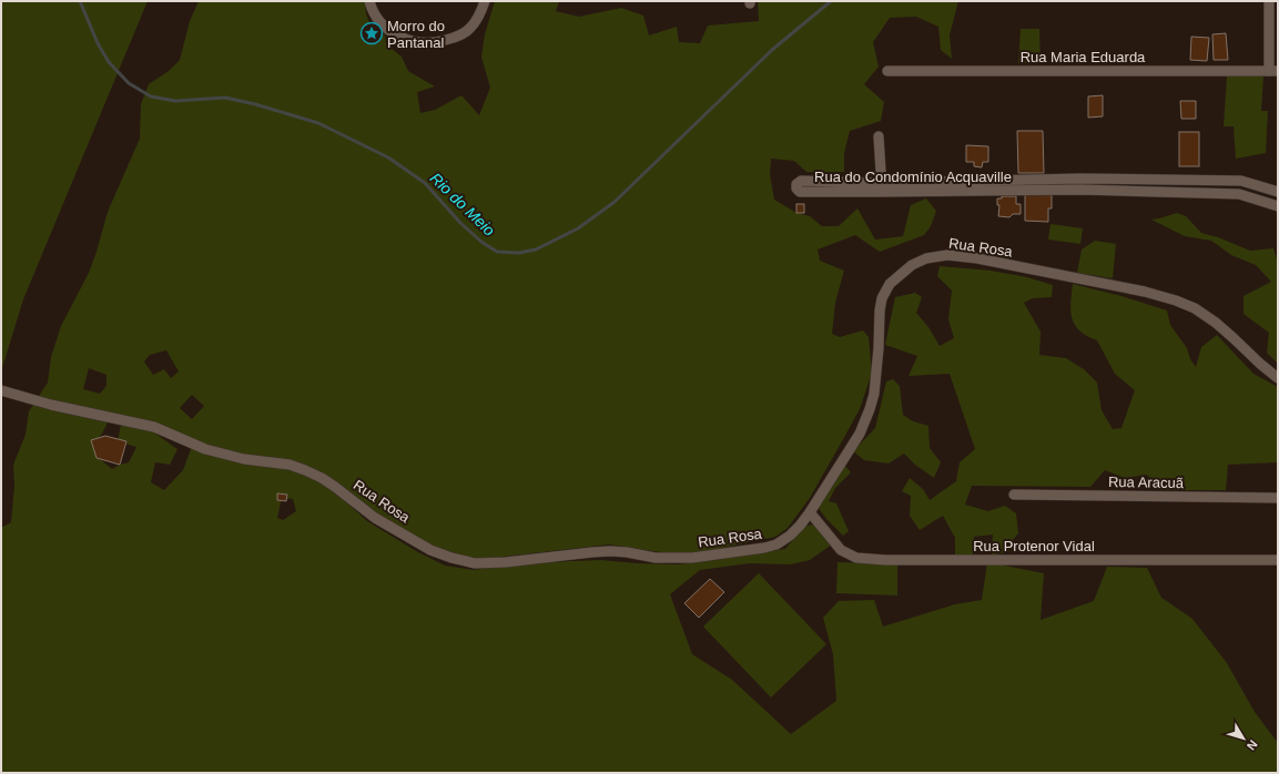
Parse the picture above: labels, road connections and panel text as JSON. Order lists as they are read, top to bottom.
{
  "streets": {
    "street": [
      "Rua Maria Eduarda",
      "Rua do Condomínio Acquaville",
      "Rua Rosa",
      "Rua Aracuã",
      "Rua Protenor Vidal"
    ]
  },
  "crossings": [
    ["Rua Rosa", "Rua Protenor Vidal"]
  ],
  "water": ["Rio do Meio"],
  "places": {
    "place": ["Morro do Pantanal"]
  },
  "north": "bottom right"
}
